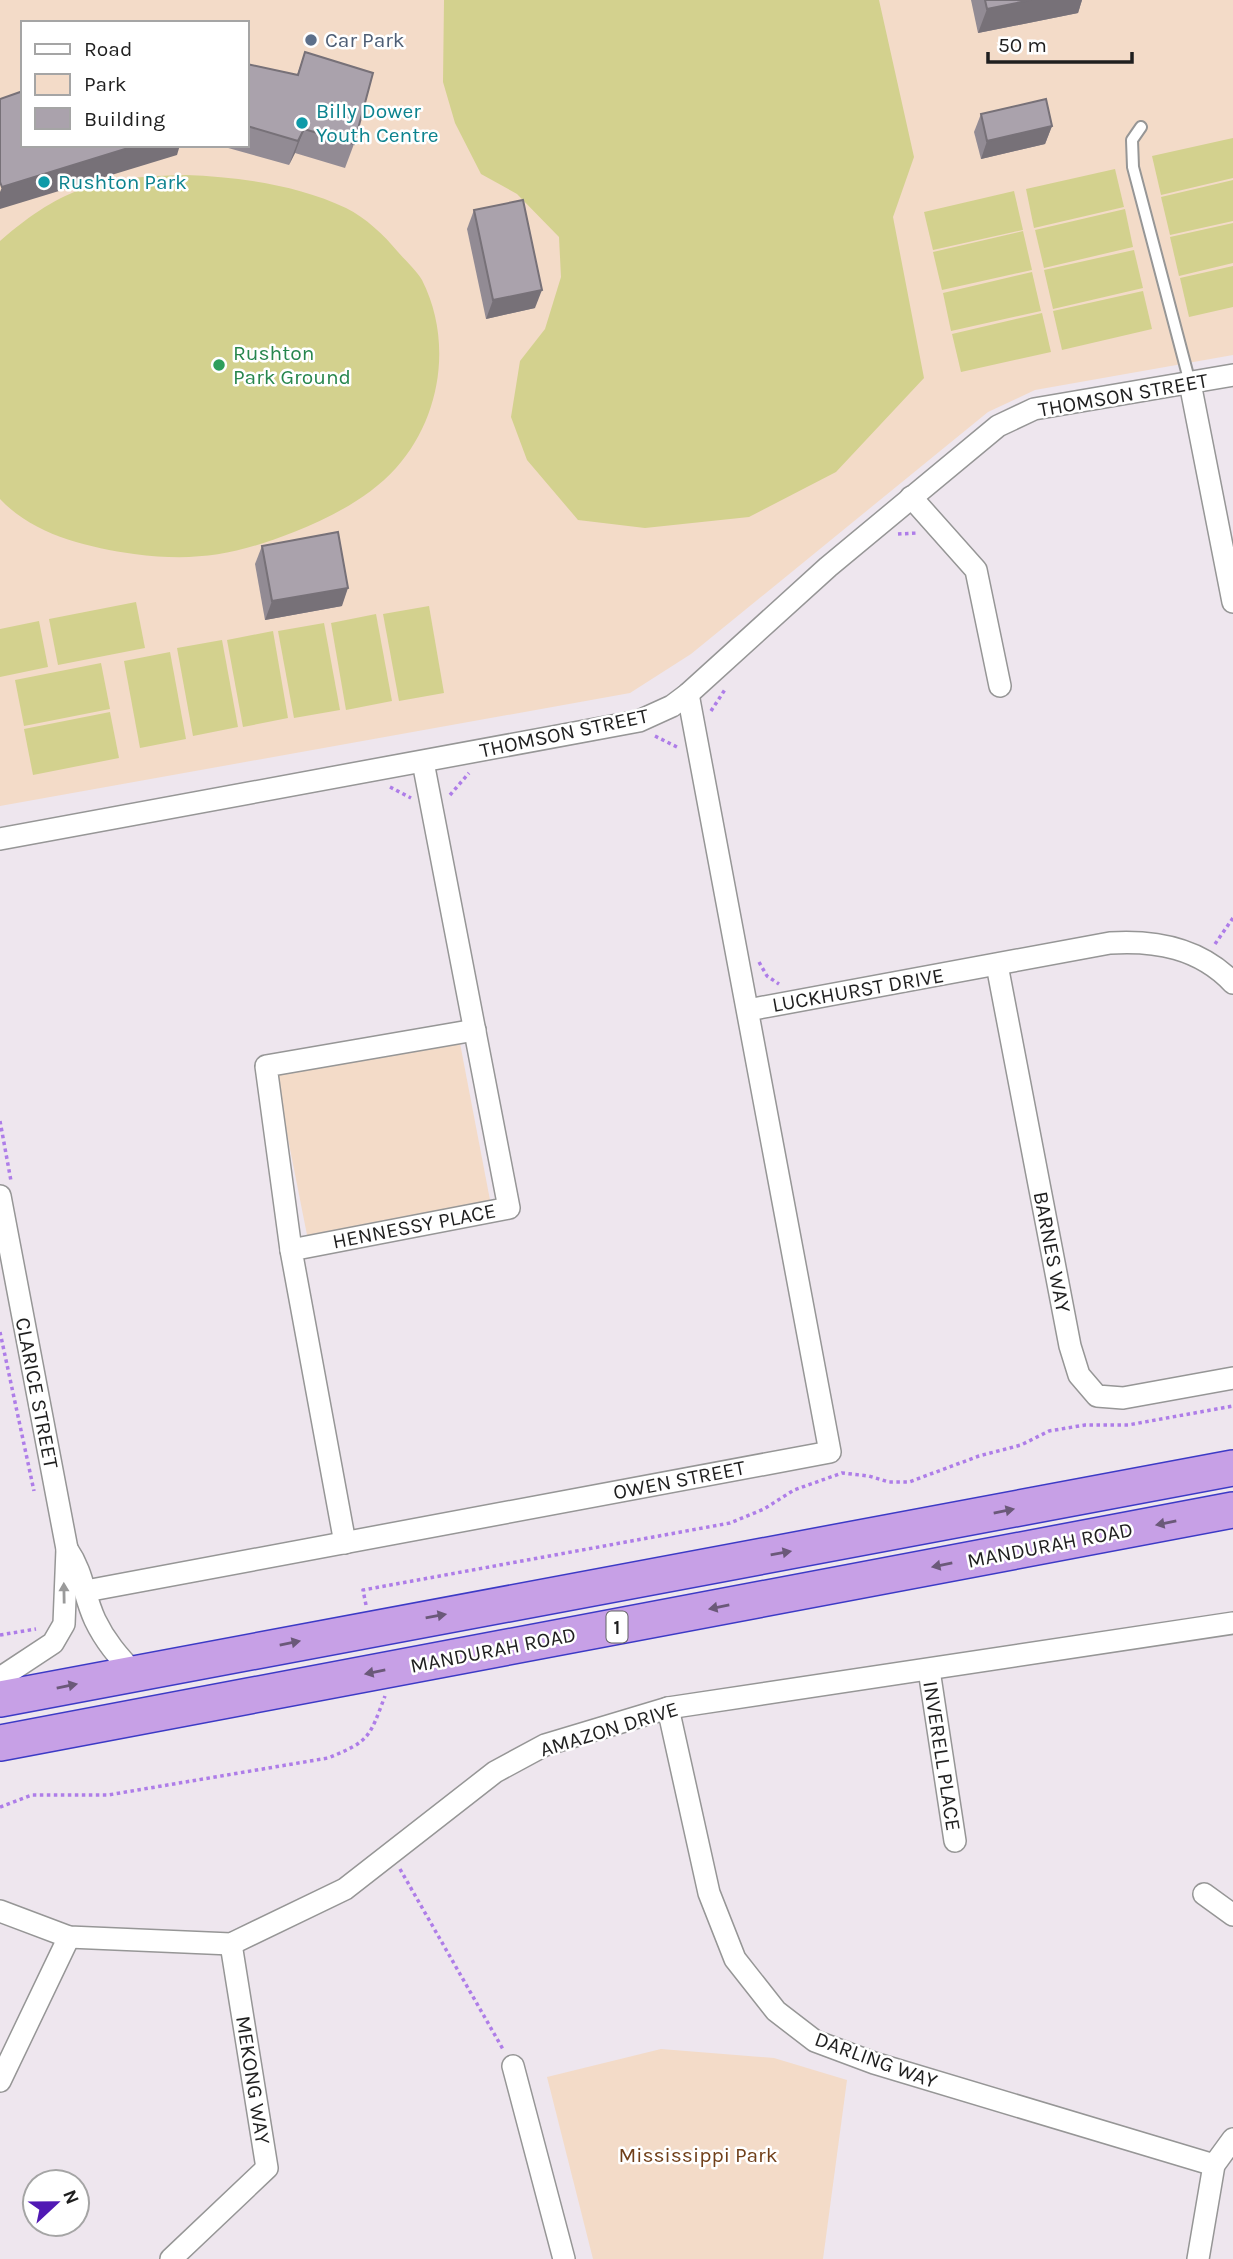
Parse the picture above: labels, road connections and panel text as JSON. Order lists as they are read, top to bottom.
{
  "streets": {
    "highway": ["MANDURAH ROAD", "1"],
    "street": [
      "THOMSON STREET",
      "LUCKHURST DRIVE",
      "HENNESSY PLACE",
      "BARNES WAY",
      "CLARICE STREET",
      "OWEN STREET",
      "AMAZON DRIVE",
      "INVERELL PLACE",
      "DARLING WAY",
      "MEKONG WAY"
    ]
  },
  "crossings": [
    ["THOMSON STREET", "LUCKHURST DRIVE"],
    ["THOMSON STREET", "HENNESSY PLACE"],
    ["LUCKHURST DRIVE", "BARNES WAY"],
    ["LUCKHURST DRIVE", "OWEN STREET"],
    ["CLARICE STREET", "OWEN STREET"],
    ["CLARICE STREET", "MANDURAH ROAD"],
    ["AMAZON DRIVE", "INVERELL PLACE"],
    ["AMAZON DRIVE", "DARLING WAY"],
    ["AMAZON DRIVE", "MEKONG WAY"]
  ],
  "parks": ["Mississippi Park"],
  "places": [
    "Car Park",
    "Billy Dower Youth Centre",
    "Rushton Park",
    "Rushton Park Ground"
  ],
  "legend": ["Road", "Park", "Building"],
  "scale_bar": "50 m",
  "north": "right"
}
